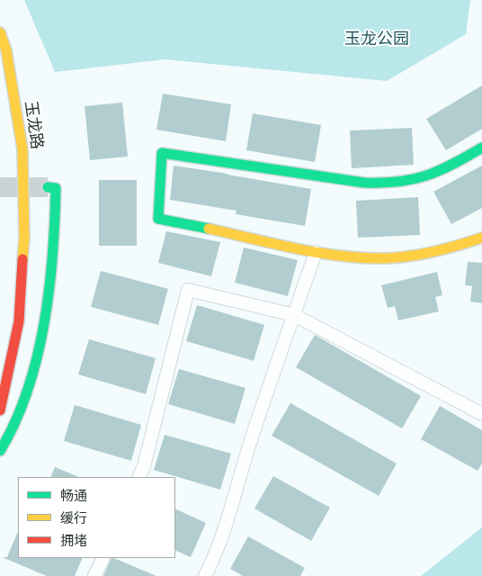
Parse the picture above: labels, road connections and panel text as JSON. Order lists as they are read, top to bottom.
{
  "streets": {
    "street": ["玉龙路"]
  },
  "parks": ["玉龙公园"],
  "legend": ["畅通", "缓行", "拥堵"]
}
